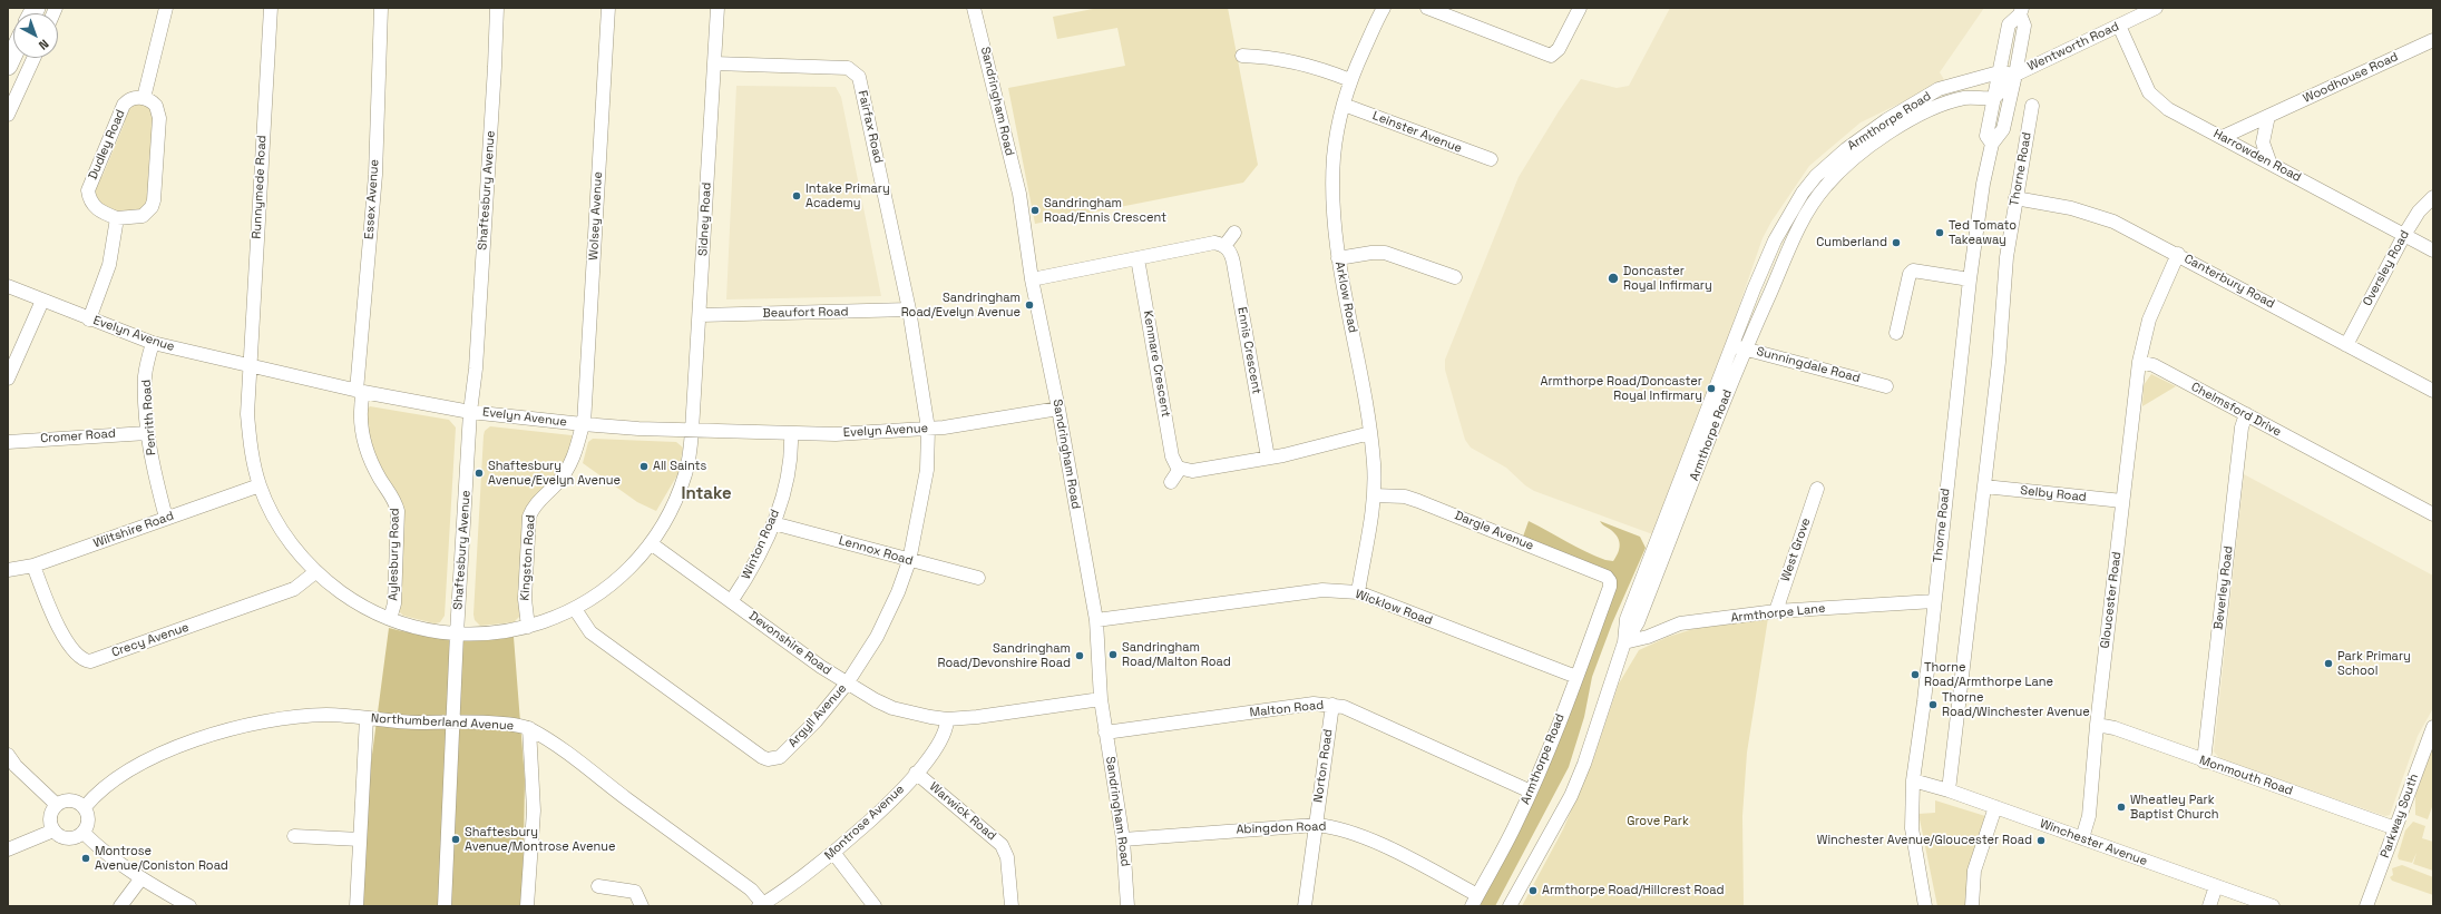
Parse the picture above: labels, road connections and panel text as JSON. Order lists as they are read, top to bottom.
{
  "streets": {
    "street": [
      "Wentworth Road",
      "Woodhouse Road",
      "Sandringham Road",
      "Armthorpe Road",
      "Fairfax Road",
      "Leinster Avenue",
      "Dudley Road",
      "Harrowden Road",
      "Thorne Road",
      "Runnymede Road",
      "Shaftesbury Avenue",
      "Essex Avenue",
      "Wolsey Avenue",
      "Sidney Road",
      "Oversley Road",
      "Canterbury Road",
      "Arklow Road",
      "Beaufort Road",
      "Evelyn Avenue",
      "Ennis Crescent",
      "Kenmare Crescent",
      "Sunningdale Road",
      "Chelmsford Drive",
      "Penrith Road",
      "Cromer Road",
      "Selby Road",
      "Wiltshire Road",
      "Dargle Avenue",
      "Winton Road",
      "West Grove",
      "Lennox Road",
      "Aylesbury Road",
      "Kingston Road",
      "Beverley Road",
      "Gloucester Road",
      "Wicklow Road",
      "Armthorpe Lane",
      "Crecy Avenue",
      "Devonshire Road",
      "Malton Road",
      "Argyll Avenue",
      "Northumberland Avenue",
      "Norton Road",
      "Monmouth Road",
      "Warwick Road",
      "Parkway South",
      "Montrose Avenue",
      "Abingdon Road",
      "Winchester Avenue"
    ]
  },
  "crossings": [
    ["Wentworth Road", "Armthorpe Road"],
    ["Wentworth Road", "Harrowden Road"],
    ["Wentworth Road", "Thorne Road"],
    ["Woodhouse Road", "Harrowden Road"],
    ["Sandringham Road", "Evelyn Avenue"],
    ["Sandringham Road", "Wicklow Road"],
    ["Sandringham Road", "Devonshire Road"],
    ["Sandringham Road", "Malton Road"],
    ["Sandringham Road", "Abingdon Road"],
    ["Armthorpe Road", "Thorne Road"],
    ["Armthorpe Road", "Sunningdale Road"],
    ["Armthorpe Road", "Dargle Avenue"],
    ["Armthorpe Road", "Wicklow Road"],
    ["Armthorpe Road", "Armthorpe Lane"],
    ["Armthorpe Road", "Malton Road"],
    ["Armthorpe Road", "Abingdon Road"],
    ["Fairfax Road", "Sidney Road"],
    ["Fairfax Road", "Beaufort Road"],
    ["Fairfax Road", "Evelyn Avenue"],
    ["Fairfax Road", "Argyll Avenue"],
    ["Leinster Avenue", "Arklow Road"],
    ["Harrowden Road", "Oversley Road"],
    ["Thorne Road", "Canterbury Road"],
    ["Thorne Road", "Selby Road"],
    ["Thorne Road", "Armthorpe Lane"],
    ["Thorne Road", "Winchester Avenue"],
    ["Runnymede Road", "Shaftesbury Avenue"],
    ["Runnymede Road", "Sidney Road"],
    ["Runnymede Road", "Evelyn Avenue"],
    ["Runnymede Road", "Wiltshire Road"],
    ["Runnymede Road", "Aylesbury Road"],
    ["Runnymede Road", "Crecy Avenue"],
    ["Shaftesbury Avenue", "Sidney Road"],
    ["Shaftesbury Avenue", "Evelyn Avenue"],
    ["Shaftesbury Avenue", "Northumberland Avenue"],
    ["Essex Avenue", "Evelyn Avenue"],
    ["Essex Avenue", "Aylesbury Road"],
    ["Wolsey Avenue", "Evelyn Avenue"],
    ["Wolsey Avenue", "Kingston Road"],
    ["Sidney Road", "Beaufort Road"],
    ["Sidney Road", "Evelyn Avenue"],
    ["Sidney Road", "Kingston Road"],
    ["Sidney Road", "Devonshire Road"],
    ["Sidney Road", "Argyll Avenue"],
    ["Oversley Road", "Canterbury Road"],
    ["Arklow Road", "Dargle Avenue"],
    ["Arklow Road", "Wicklow Road"],
    ["Evelyn Avenue", "Penrith Road"],
    ["Evelyn Avenue", "Winton Road"],
    ["Evelyn Avenue", "Aylesbury Road"],
    ["Evelyn Avenue", "Kingston Road"],
    ["Evelyn Avenue", "Argyll Avenue"],
    ["Chelmsford Drive", "Beverley Road"],
    ["Chelmsford Drive", "Gloucester Road"],
    ["Penrith Road", "Cromer Road"],
    ["Penrith Road", "Wiltshire Road"],
    ["Selby Road", "Gloucester Road"],
    ["Wiltshire Road", "Crecy Avenue"],
    ["Winton Road", "Lennox Road"],
    ["Winton Road", "Devonshire Road"],
    ["West Grove", "Armthorpe Lane"],
    ["Lennox Road", "Argyll Avenue"],
    ["Beverley Road", "Monmouth Road"],
    ["Gloucester Road", "Monmouth Road"],
    ["Gloucester Road", "Winchester Avenue"],
    ["Devonshire Road", "Argyll Avenue"],
    ["Devonshire Road", "Montrose Avenue"],
    ["Malton Road", "Norton Road"],
    ["Northumberland Avenue", "Montrose Avenue"],
    ["Norton Road", "Abingdon Road"],
    ["Monmouth Road", "Parkway South"],
    ["Warwick Road", "Montrose Avenue"]
  ],
  "districts": ["Intake"],
  "parks": ["Grove Park"],
  "places": [
    "Intake Primary Academy",
    "Sandringham Road/Ennis Crescent",
    "Ted Tomato Takeaway",
    "Cumberland",
    "Doncaster Royal Infirmary",
    "Sandringham Road/Evelyn Avenue",
    "Armthorpe Road/Doncaster Royal Infirmary",
    "All Saints",
    "Shaftesbury Avenue/Evelyn Avenue",
    "Sandringham Road/Malton Road",
    "Sandringham Road/Devonshire Road",
    "Park Primary School",
    "Thorne Road/Armthorpe Lane",
    "Thorne Road/Winchester Avenue",
    "Wheatley Park Baptist Church",
    "Shaftesbury Avenue/Montrose Avenue",
    "Winchester Avenue/Gloucester Road",
    "Montrose Avenue/Coniston Road",
    "Armthorpe Road/Hillcrest Road"
  ],
  "north": "bottom right"
}
